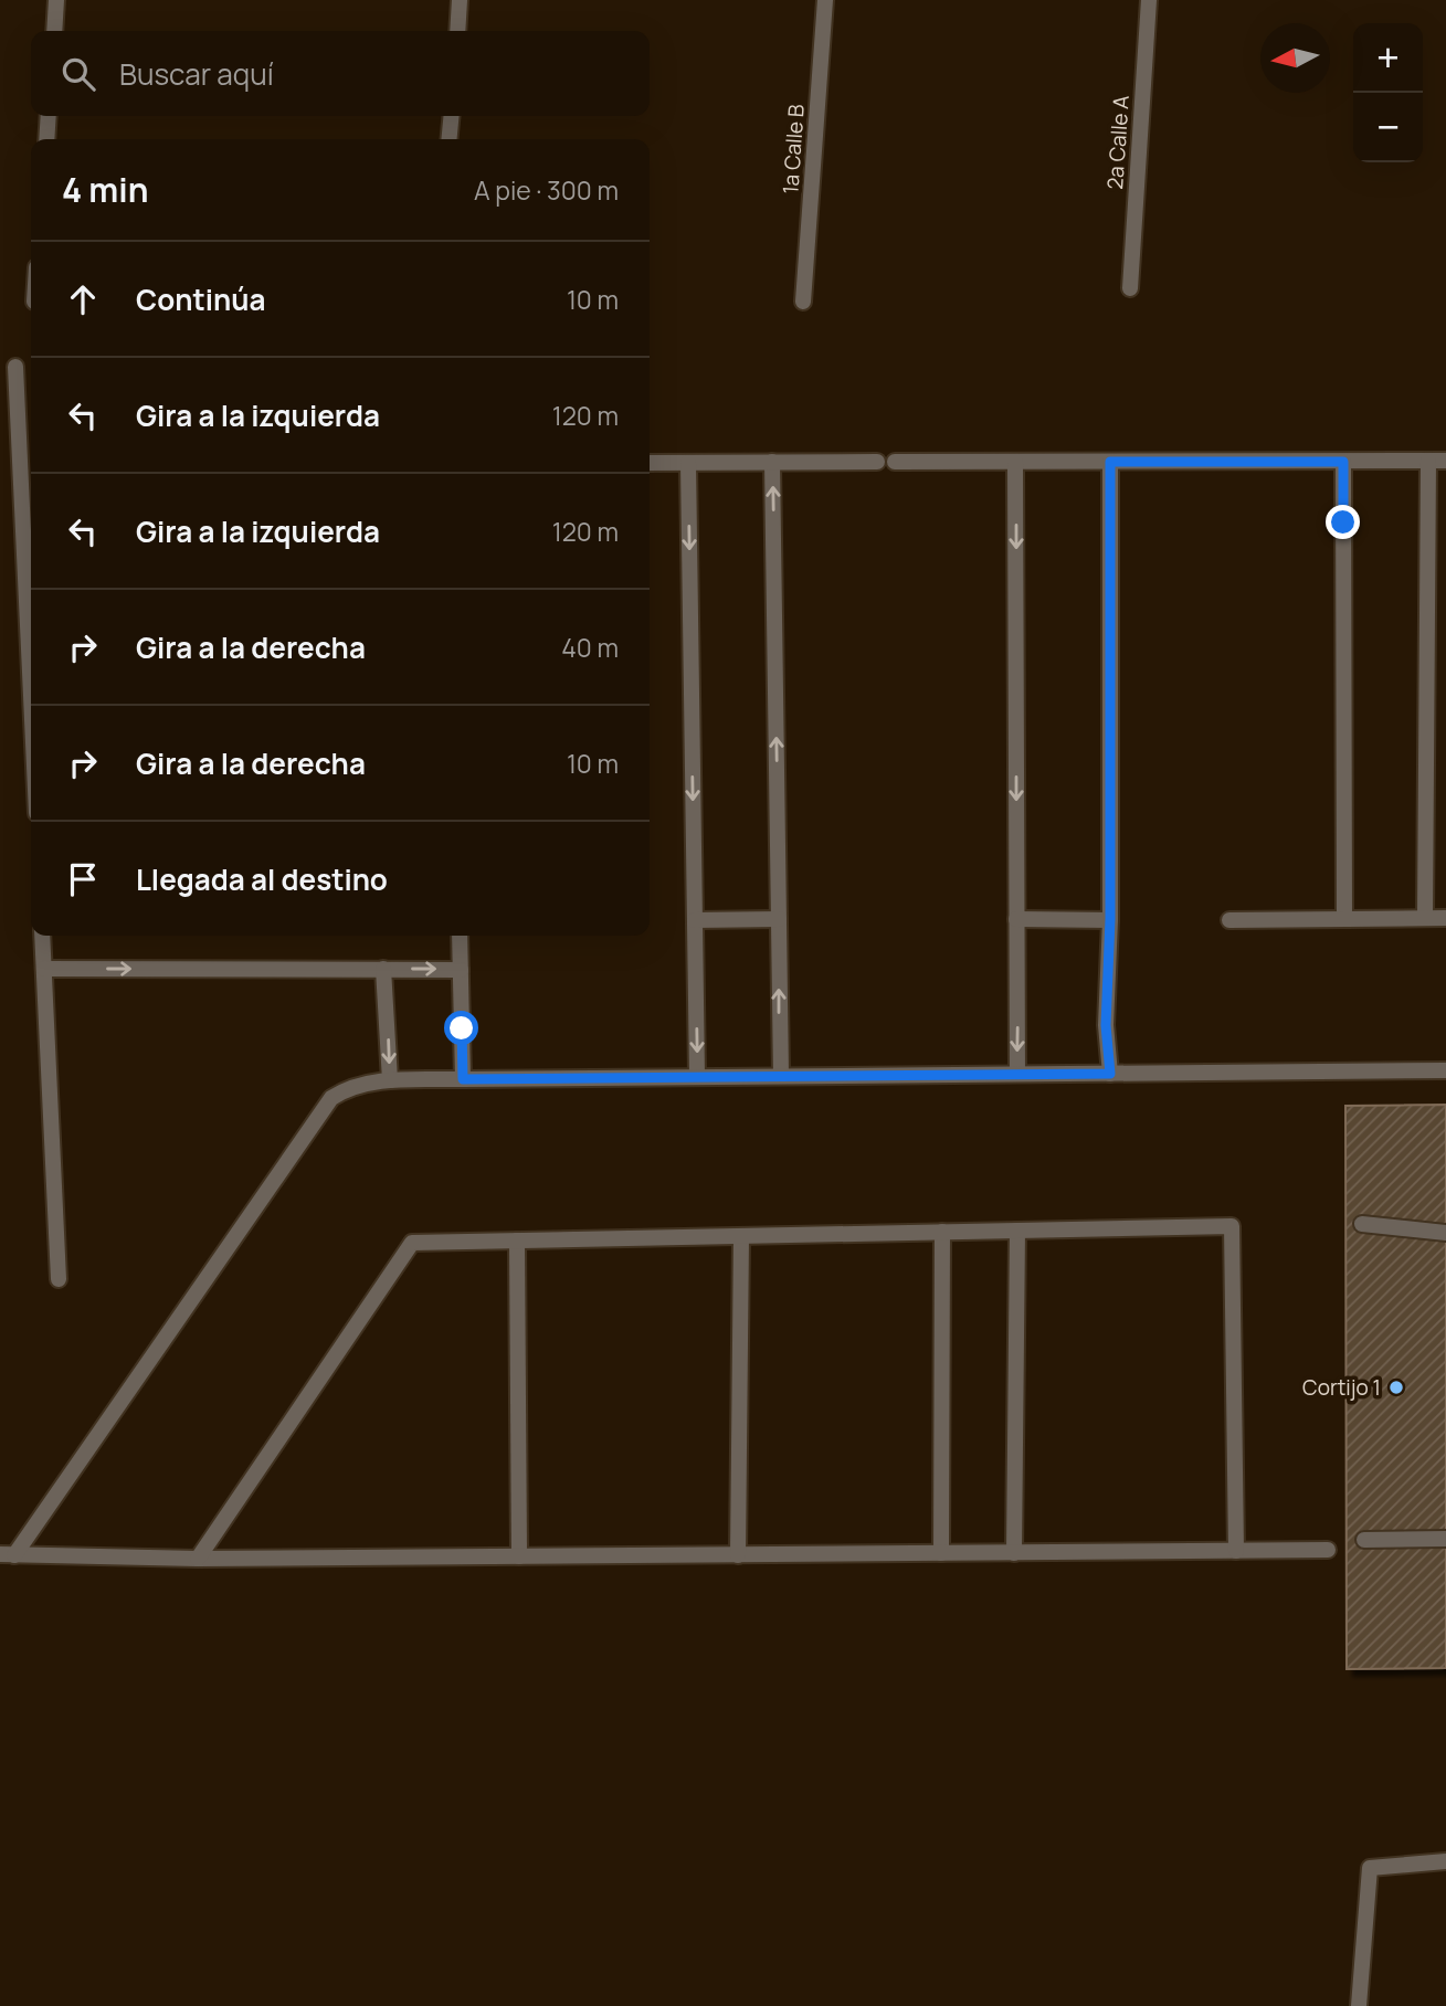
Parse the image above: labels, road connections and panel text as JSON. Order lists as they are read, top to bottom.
{
  "streets": {
    "street": ["2a Calle A", "1a Calle B"]
  },
  "places": ["Cortijo 1"],
  "north": "left",
  "page": {
    "map_buttons": ["+", "−"],
    "search": "Buscar aquí",
    "heading": ["4 min", "A pie · 300 m"],
    "list": [
      ["Continúa", "10 m"],
      ["Gira a la izquierda", "120 m"],
      ["Gira a la izquierda", "120 m"],
      ["Gira a la derecha", "40 m"],
      ["Gira a la derecha", "10 m"],
      "Llegada al destino"
    ]
  }
}
